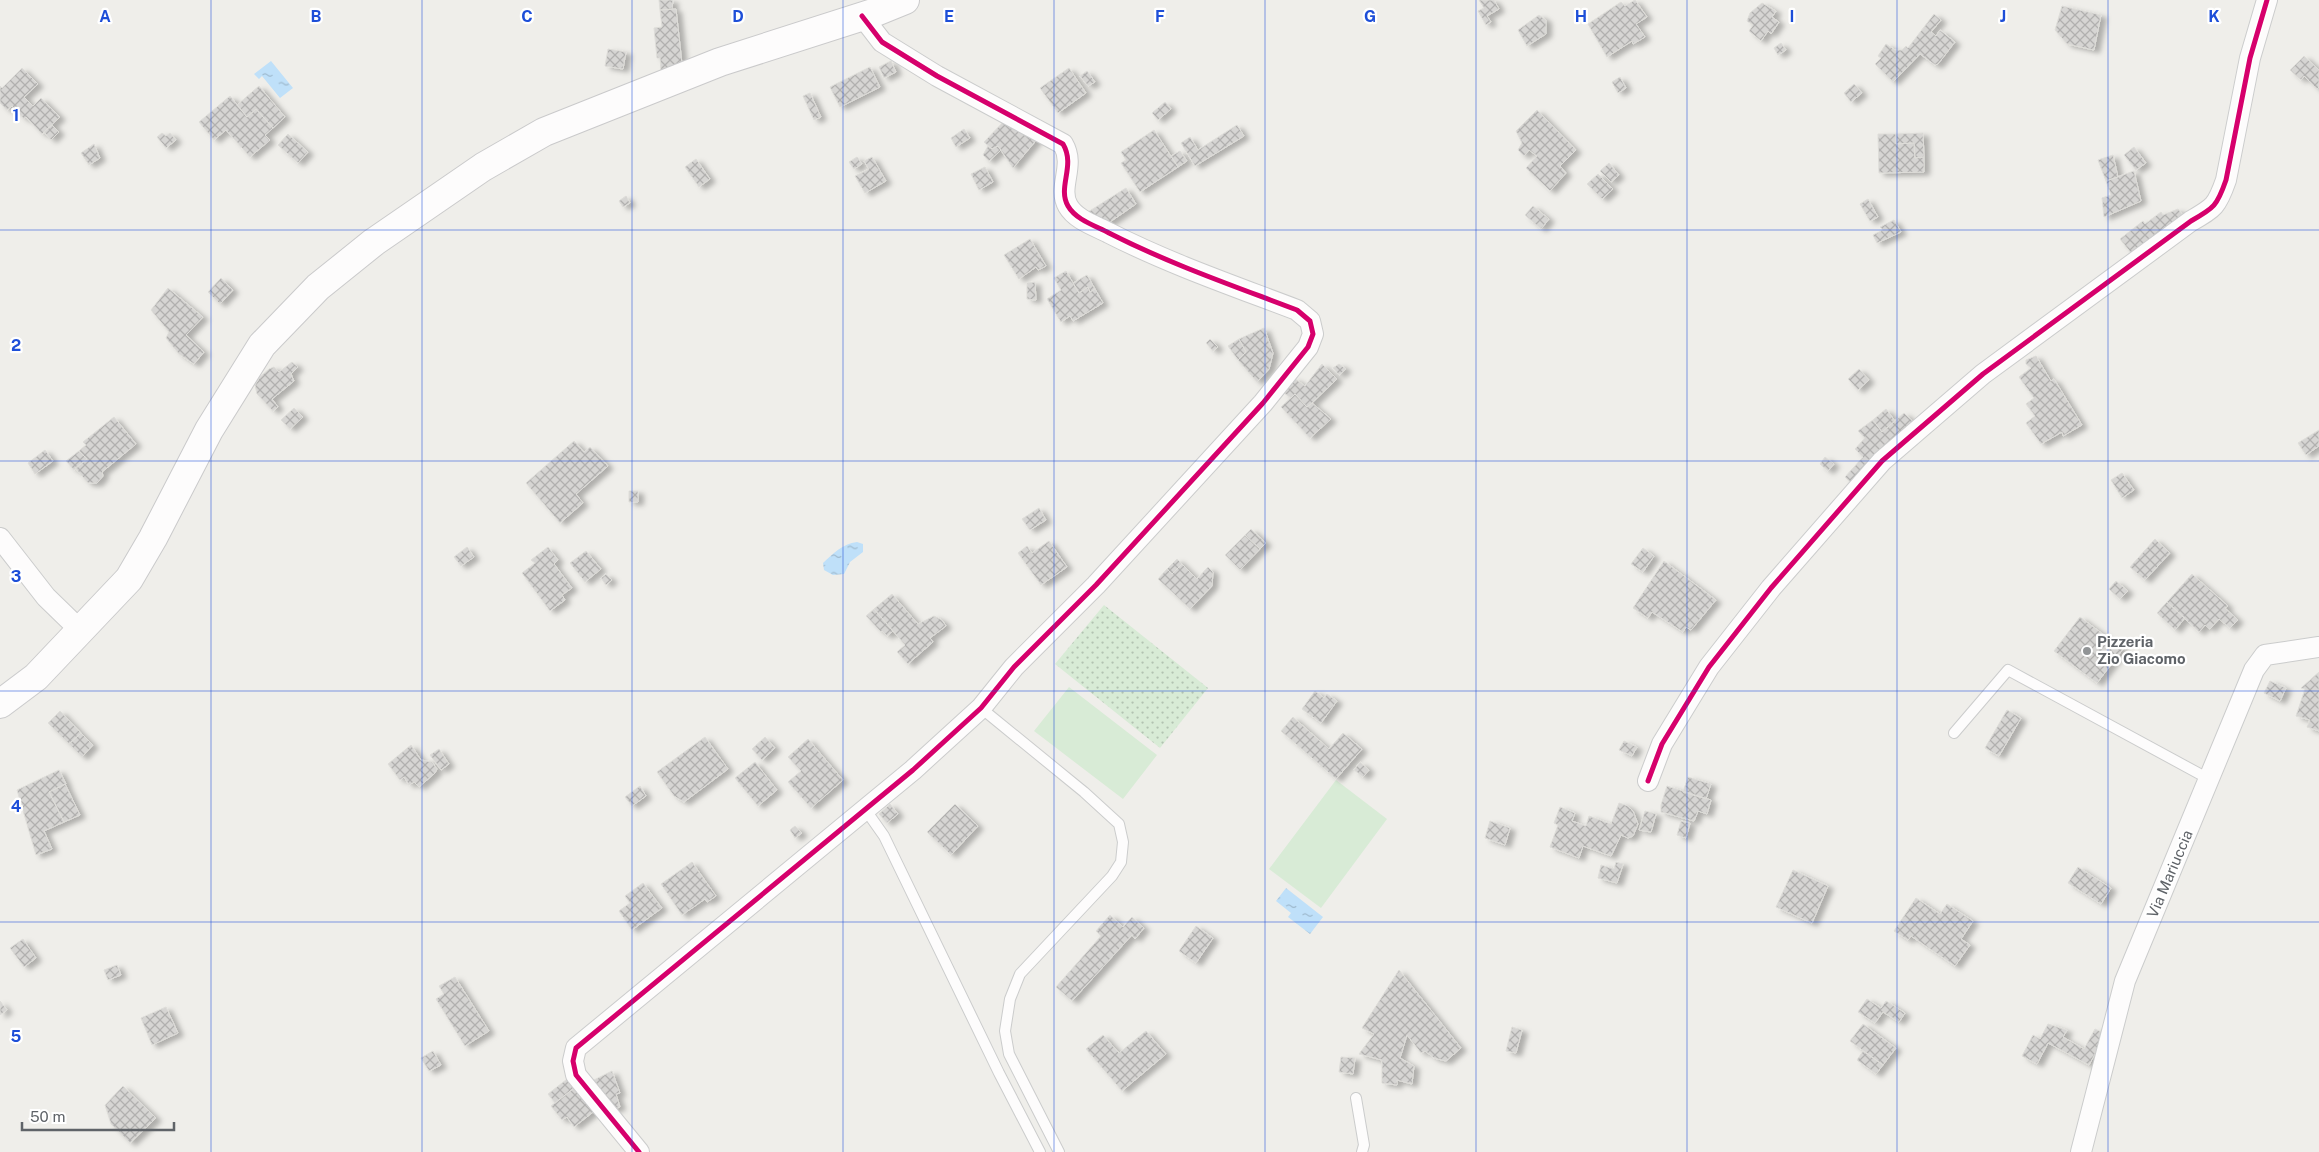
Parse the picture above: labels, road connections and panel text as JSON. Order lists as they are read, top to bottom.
{
  "streets": {
    "street": ["Via Mariuccia"]
  },
  "places": ["Pizzeria Zio Giacomo"],
  "scale_bar": "50 m",
  "grid": {
    "columns": [
      "A",
      "B",
      "C",
      "D",
      "E",
      "F",
      "G",
      "H",
      "I",
      "J",
      "K"
    ],
    "rows": [
      "1",
      "2",
      "3",
      "4",
      "5"
    ]
  }
}
